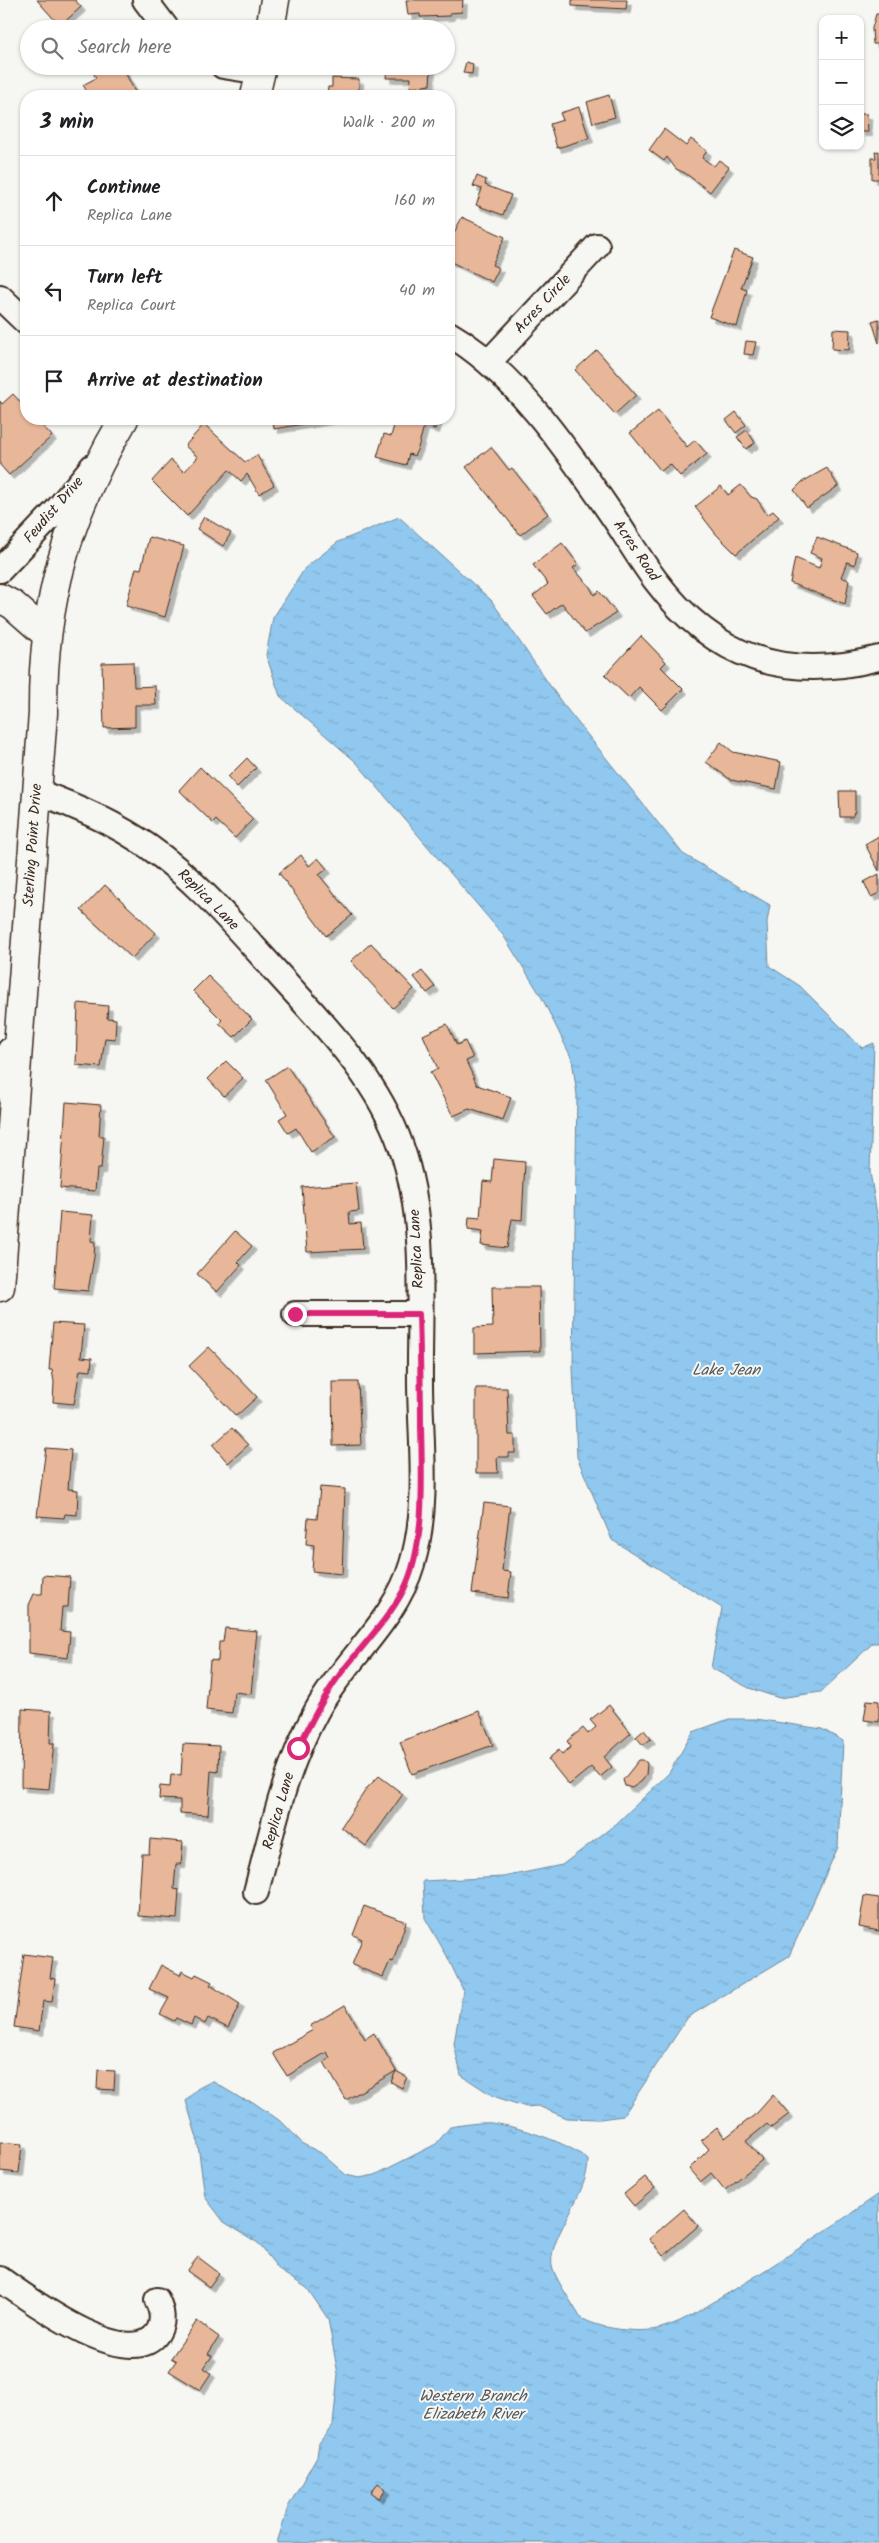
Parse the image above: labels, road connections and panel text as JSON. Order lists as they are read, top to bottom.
{
  "streets": {
    "street": [
      "Acres Circle",
      "Feudist Drive",
      "Acres Road",
      "Sterling Point Drive",
      "Replica Lane"
    ]
  },
  "crossings": [
    ["Acres Circle", "Acres Road"],
    ["Feudist Drive", "Sterling Point Drive"],
    ["Sterling Point Drive", "Replica Lane"]
  ],
  "water": ["Lake Jean", "Western Branch Elizabeth River"],
  "page": {
    "map_buttons": ["+", "−"],
    "search": "Search here",
    "heading": ["3 min", "Walk · 200 m"],
    "list": [
      ["Continue", "Replica Lane", "160 m"],
      ["Turn left", "Replica Court", "40 m"],
      "Arrive at destination"
    ]
  }
}
